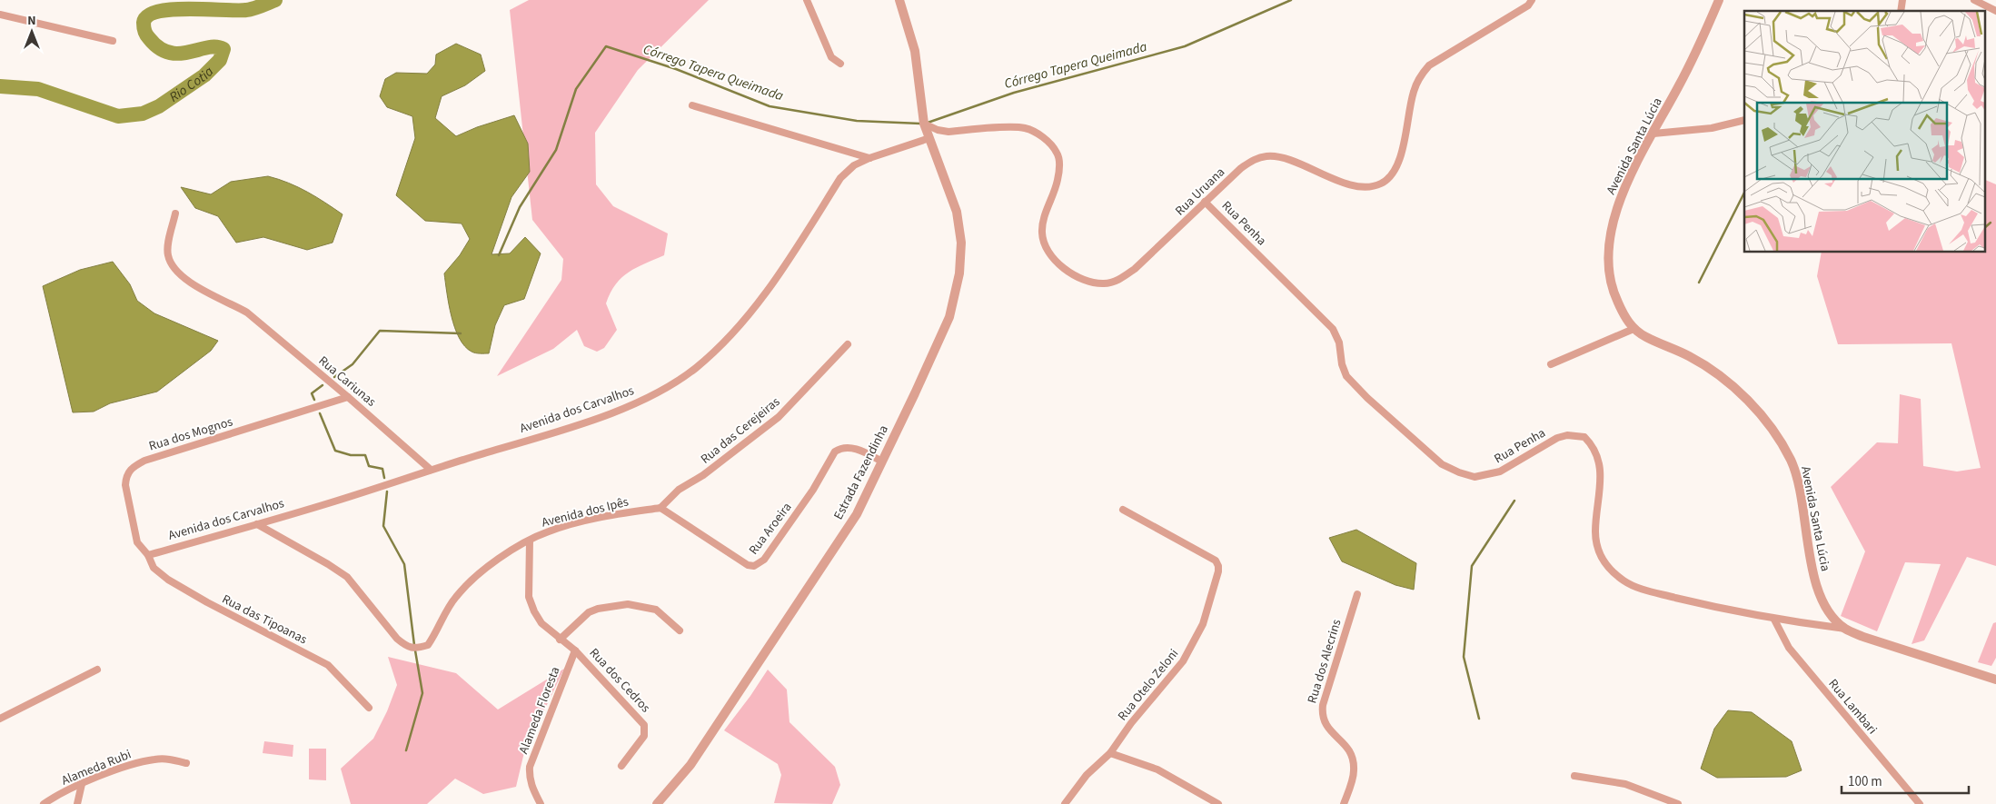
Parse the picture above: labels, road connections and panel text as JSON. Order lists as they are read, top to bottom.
{
  "streets": {
    "street": [
      "Avenida Santa Lúcia",
      "Rua Uruana",
      "Rua Penha",
      "Rua Cariunas",
      "Avenida dos Carvalhos",
      "Rua das Cerejeiras",
      "Rua dos Mognos",
      "Estrada Fazendinha",
      "Avenida dos Ipês",
      "Rua Aroeira",
      "Rua das Tipoanas",
      "Rua dos Alecrins",
      "Rua dos Cedros",
      "Rua Otelo Zeloni",
      "Rua Lambari",
      "Alameda Floresta",
      "Alameda Rubi"
    ]
  },
  "crossings": [
    ["Avenida Santa Lúcia", "Rua Penha"],
    ["Rua Uruana", "Rua Penha"],
    ["Rua Penha", "Rua Lambari"],
    ["Rua Cariunas", "Avenida dos Carvalhos"],
    ["Rua Cariunas", "Rua dos Mognos"],
    ["Avenida dos Carvalhos", "Rua dos Mognos"],
    ["Avenida dos Carvalhos", "Estrada Fazendinha"],
    ["Avenida dos Carvalhos", "Avenida dos Ipês"],
    ["Avenida dos Carvalhos", "Rua das Tipoanas"],
    ["Rua das Cerejeiras", "Avenida dos Ipês"],
    ["Rua das Cerejeiras", "Rua Aroeira"],
    ["Rua dos Mognos", "Rua das Tipoanas"],
    ["Estrada Fazendinha", "Rua Aroeira"],
    ["Avenida dos Ipês", "Rua Aroeira"],
    ["Avenida dos Ipês", "Rua dos Cedros"],
    ["Rua dos Cedros", "Alameda Floresta"]
  ],
  "water": ["Córrego Tapera Queimada", "Rio Cotia"],
  "scale_bar": "100 m",
  "north": "top"
}
